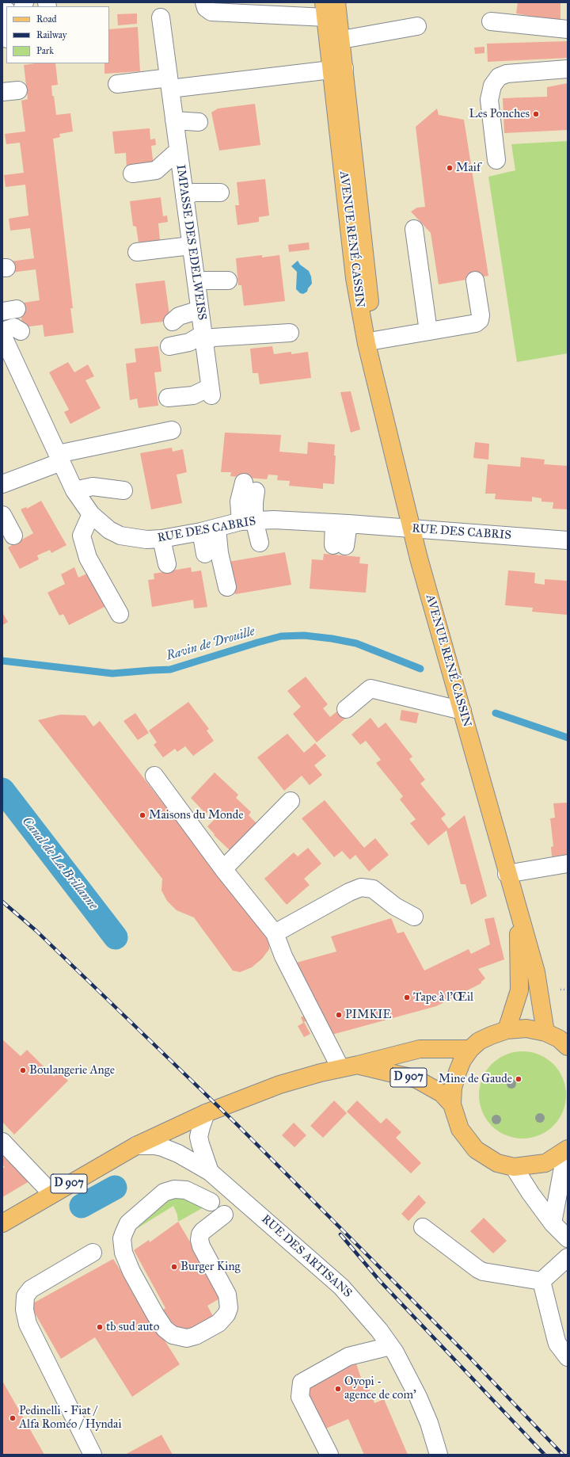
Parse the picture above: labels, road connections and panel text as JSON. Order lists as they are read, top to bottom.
{
  "streets": {
    "main road": ["AVENUE RENÉ CASSIN", "D 907"],
    "street": ["IMPASSE DES EDELWEISS", "RUE DES CABRIS", "RUE DES ARTISANS"]
  },
  "crossings": [
    ["AVENUE RENÉ CASSIN", "RUE DES CABRIS"],
    ["D 907", "RUE DES ARTISANS"]
  ],
  "water": ["Ravin de Drouille", "Canal de La Brillanne"],
  "places": [
    "Les Ponches",
    "Maif",
    "Maisons du Monde",
    "Tape à l'Œil",
    "PIMKIE",
    "Boulangerie Ange",
    "Mine de Gaude",
    "Burger King",
    "tb sud auto",
    "Oyopi - agence de com'",
    "Pedinelli - Fiat / Alfa Roméo / Hyndai"
  ],
  "legend": ["Road", "Railway", "Park"]
}
